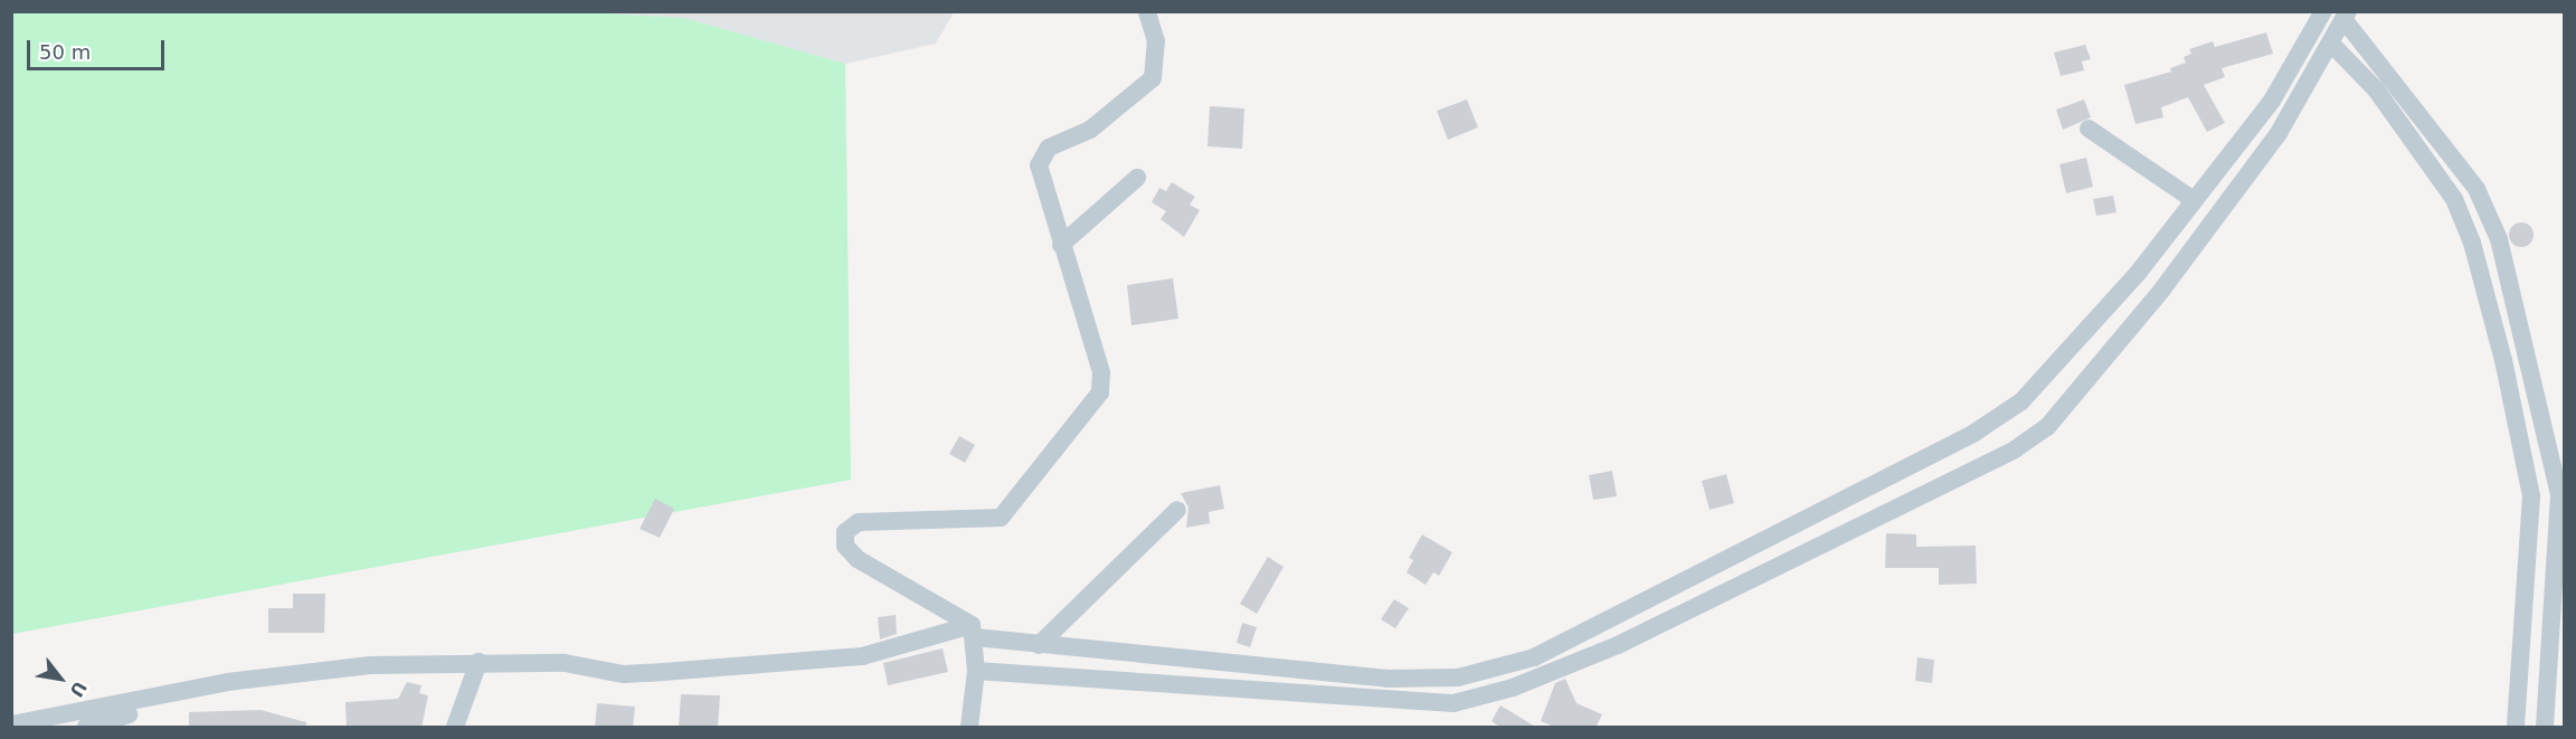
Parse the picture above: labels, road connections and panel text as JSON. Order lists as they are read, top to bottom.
{
  "scale_bar": "50 m",
  "north": "bottom right"
}
